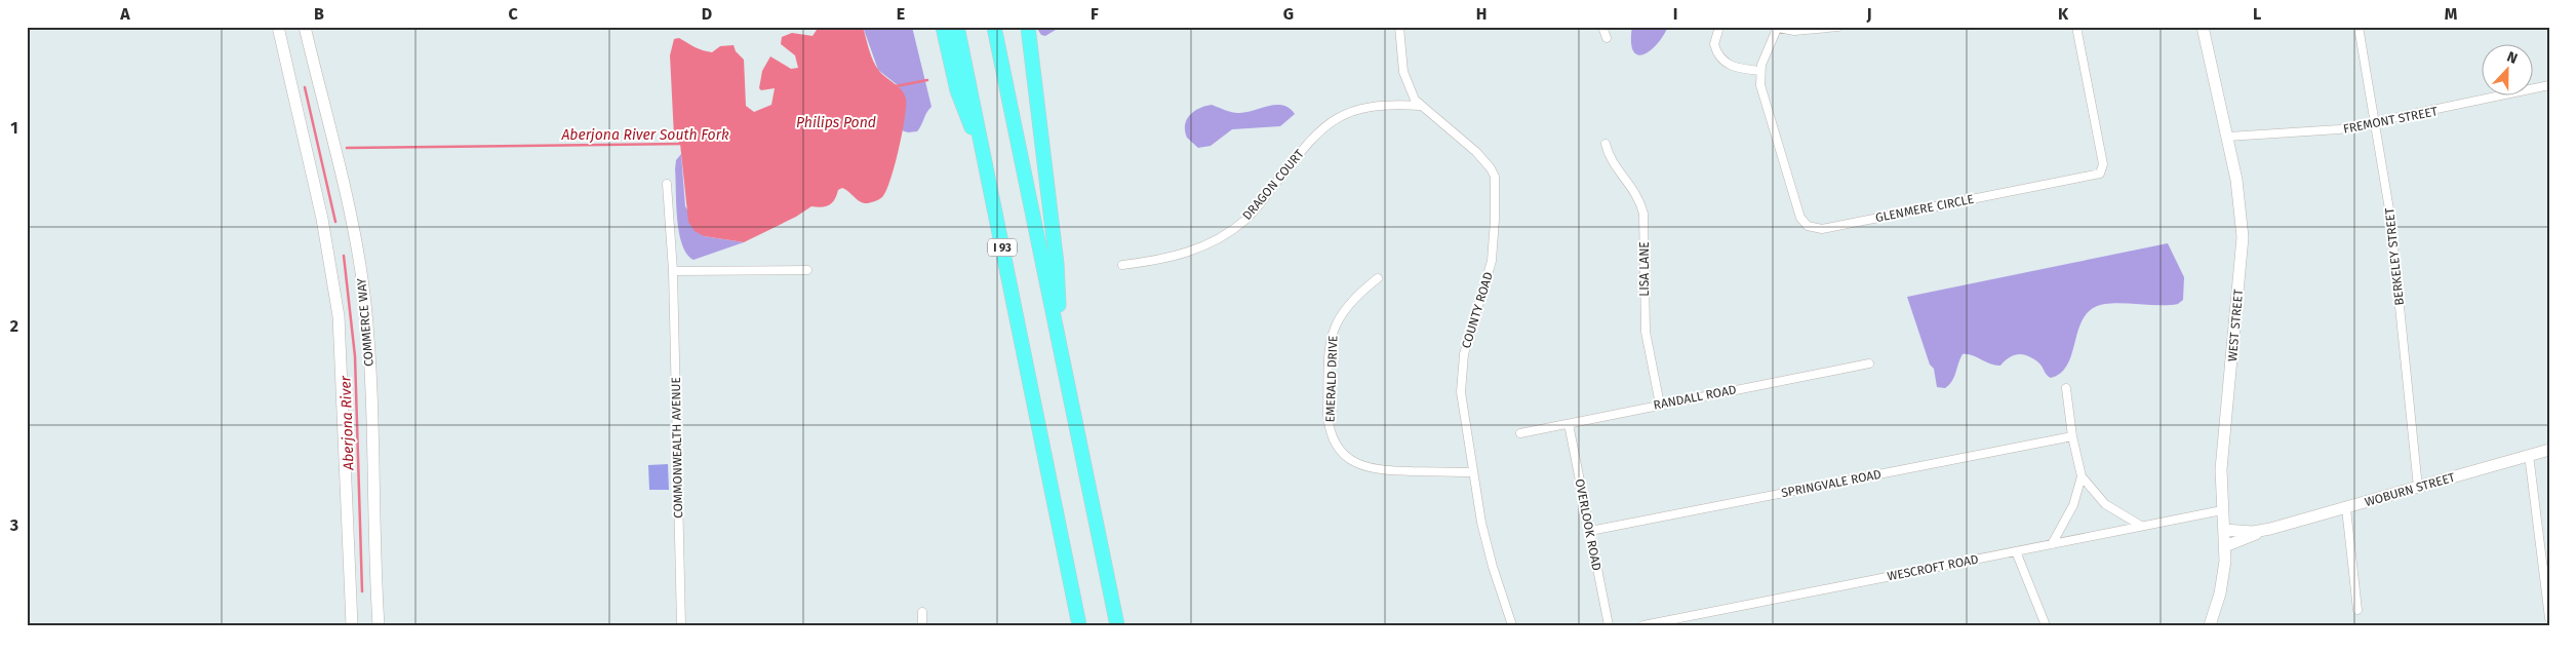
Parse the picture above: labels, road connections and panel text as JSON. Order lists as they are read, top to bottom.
{
  "streets": {
    "highway": ["I 93"],
    "street": [
      "FREMONT STREET",
      "DRAGON COURT",
      "GLENMERE CIRCLE",
      "BERKELEY STREET",
      "LISA LANE",
      "COUNTY ROAD",
      "COMMERCE WAY",
      "WEST STREET",
      "EMERALD DRIVE",
      "RANDALL ROAD",
      "COMMONWEALTH AVENUE",
      "SPRINGVALE ROAD",
      "WOBURN STREET",
      "OVERLOOK ROAD",
      "WESCROFT ROAD"
    ]
  },
  "crossings": [
    ["FREMONT STREET", "BERKELEY STREET"],
    ["FREMONT STREET", "WEST STREET"],
    ["DRAGON COURT", "COUNTY ROAD"],
    ["BERKELEY STREET", "WOBURN STREET"],
    ["LISA LANE", "RANDALL ROAD"],
    ["COUNTY ROAD", "EMERALD DRIVE"],
    ["WEST STREET", "WOBURN STREET"],
    ["WEST STREET", "WESCROFT ROAD"],
    ["RANDALL ROAD", "OVERLOOK ROAD"],
    ["SPRINGVALE ROAD", "OVERLOOK ROAD"]
  ],
  "water": ["Philips Pond", "Aberjona River South Fork", "Aberjona River"],
  "north": "top",
  "grid": {
    "columns": [
      "A",
      "B",
      "C",
      "D",
      "E",
      "F",
      "G",
      "H",
      "I",
      "J",
      "K",
      "L",
      "M"
    ],
    "rows": ["1", "2", "3"]
  }
}
